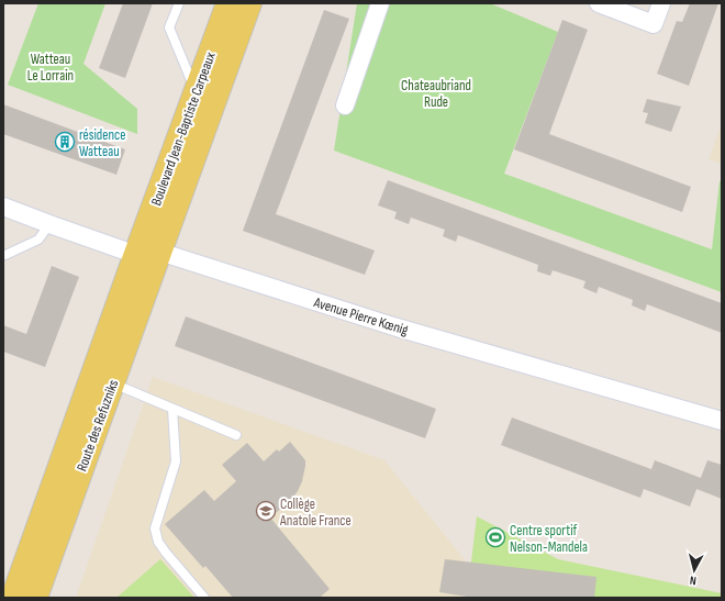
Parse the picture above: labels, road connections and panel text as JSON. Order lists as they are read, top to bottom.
{
  "streets": {
    "main road": ["Boulevard Jean-Baptiste Carpeaux", "Route des Refuzniks"],
    "street": ["Avenue Pierre Kœnig"]
  },
  "crossings": [
    ["Boulevard Jean-Baptiste Carpeaux", "Avenue Pierre Kœnig"],
    ["Boulevard Jean-Baptiste Carpeaux", "Route des Refuzniks"],
    ["Avenue Pierre Kœnig", "Route des Refuzniks"]
  ],
  "parks": ["Watteau Le Lorrain", "Chateaubriand Rude"],
  "places": {
    "building": ["résidence Watteau"],
    "school or university": ["Collège Anatole France"],
    "sports": ["Centre sportif Nelson-Mandela"]
  },
  "north": "bottom"
}
